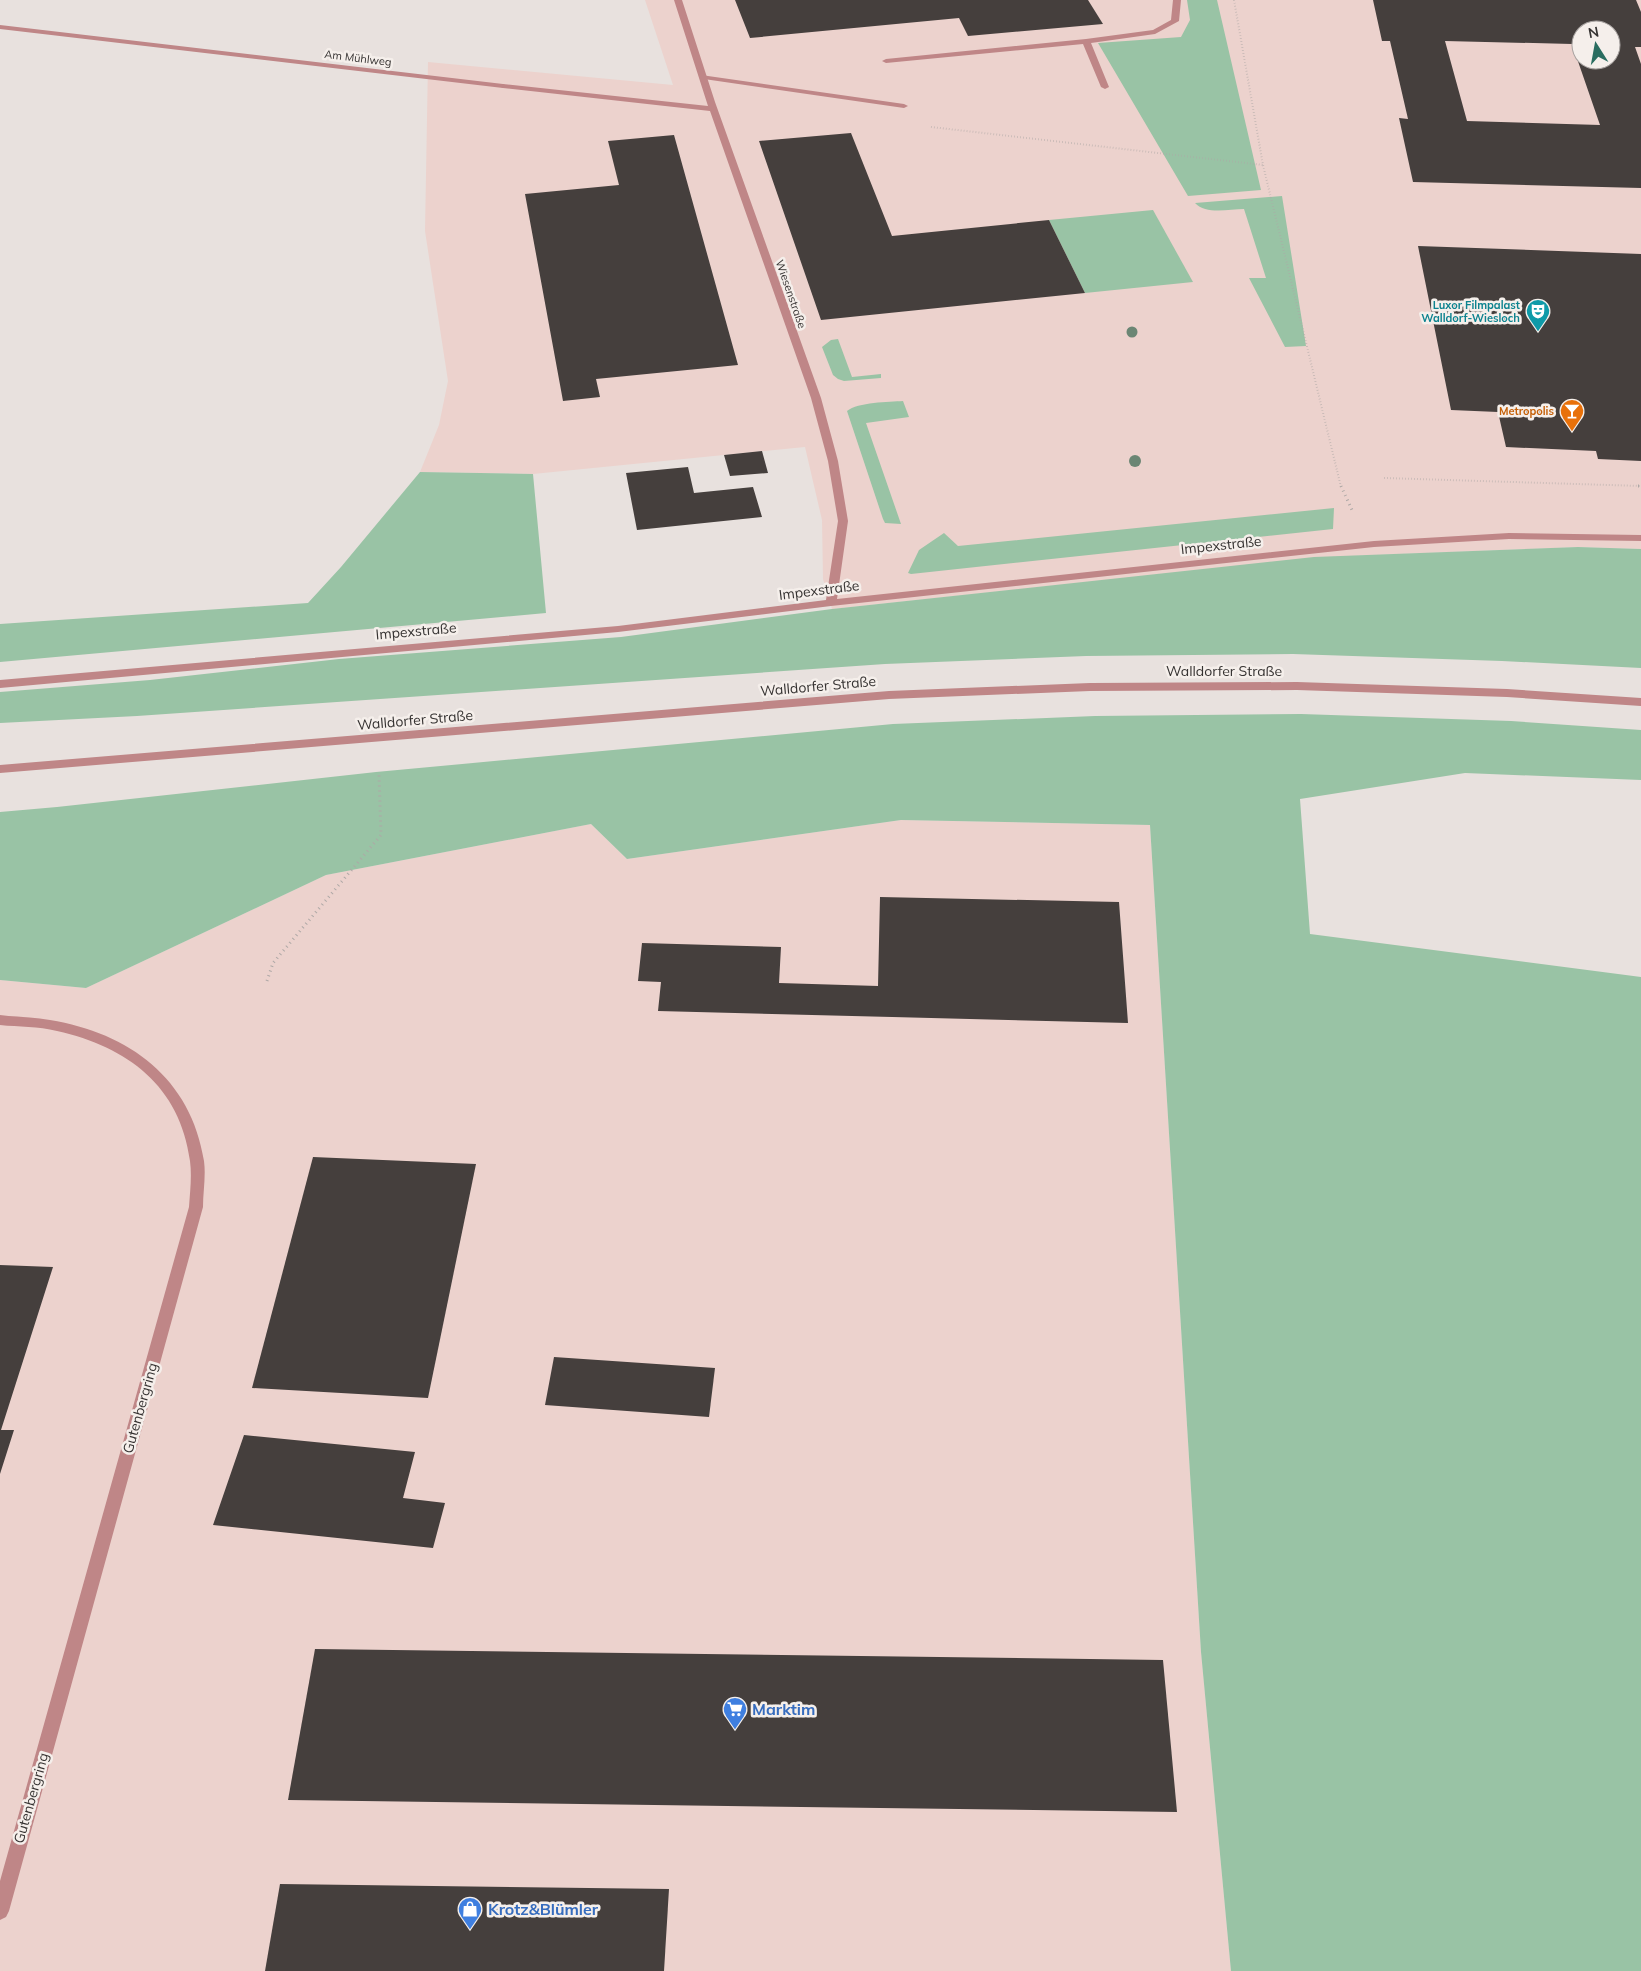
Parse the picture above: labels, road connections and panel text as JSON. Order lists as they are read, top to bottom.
{
  "streets": {
    "street": [
      "Am Mühlweg",
      "Wiesenstraße",
      "Impexstraße",
      "Walldorfer Straße",
      "Gutenbergring"
    ]
  },
  "crossings": [
    ["Am Mühlweg", "Wiesenstraße"],
    ["Wiesenstraße", "Impexstraße"]
  ],
  "places": {
    "theatre": ["Luxor Filmpalast Walldorf-Wiesloch"],
    "bar": ["Metropolis"],
    "supermarket": ["Marktim"],
    "shop": ["Krotz&Blümler"]
  },
  "north": "top"
}
